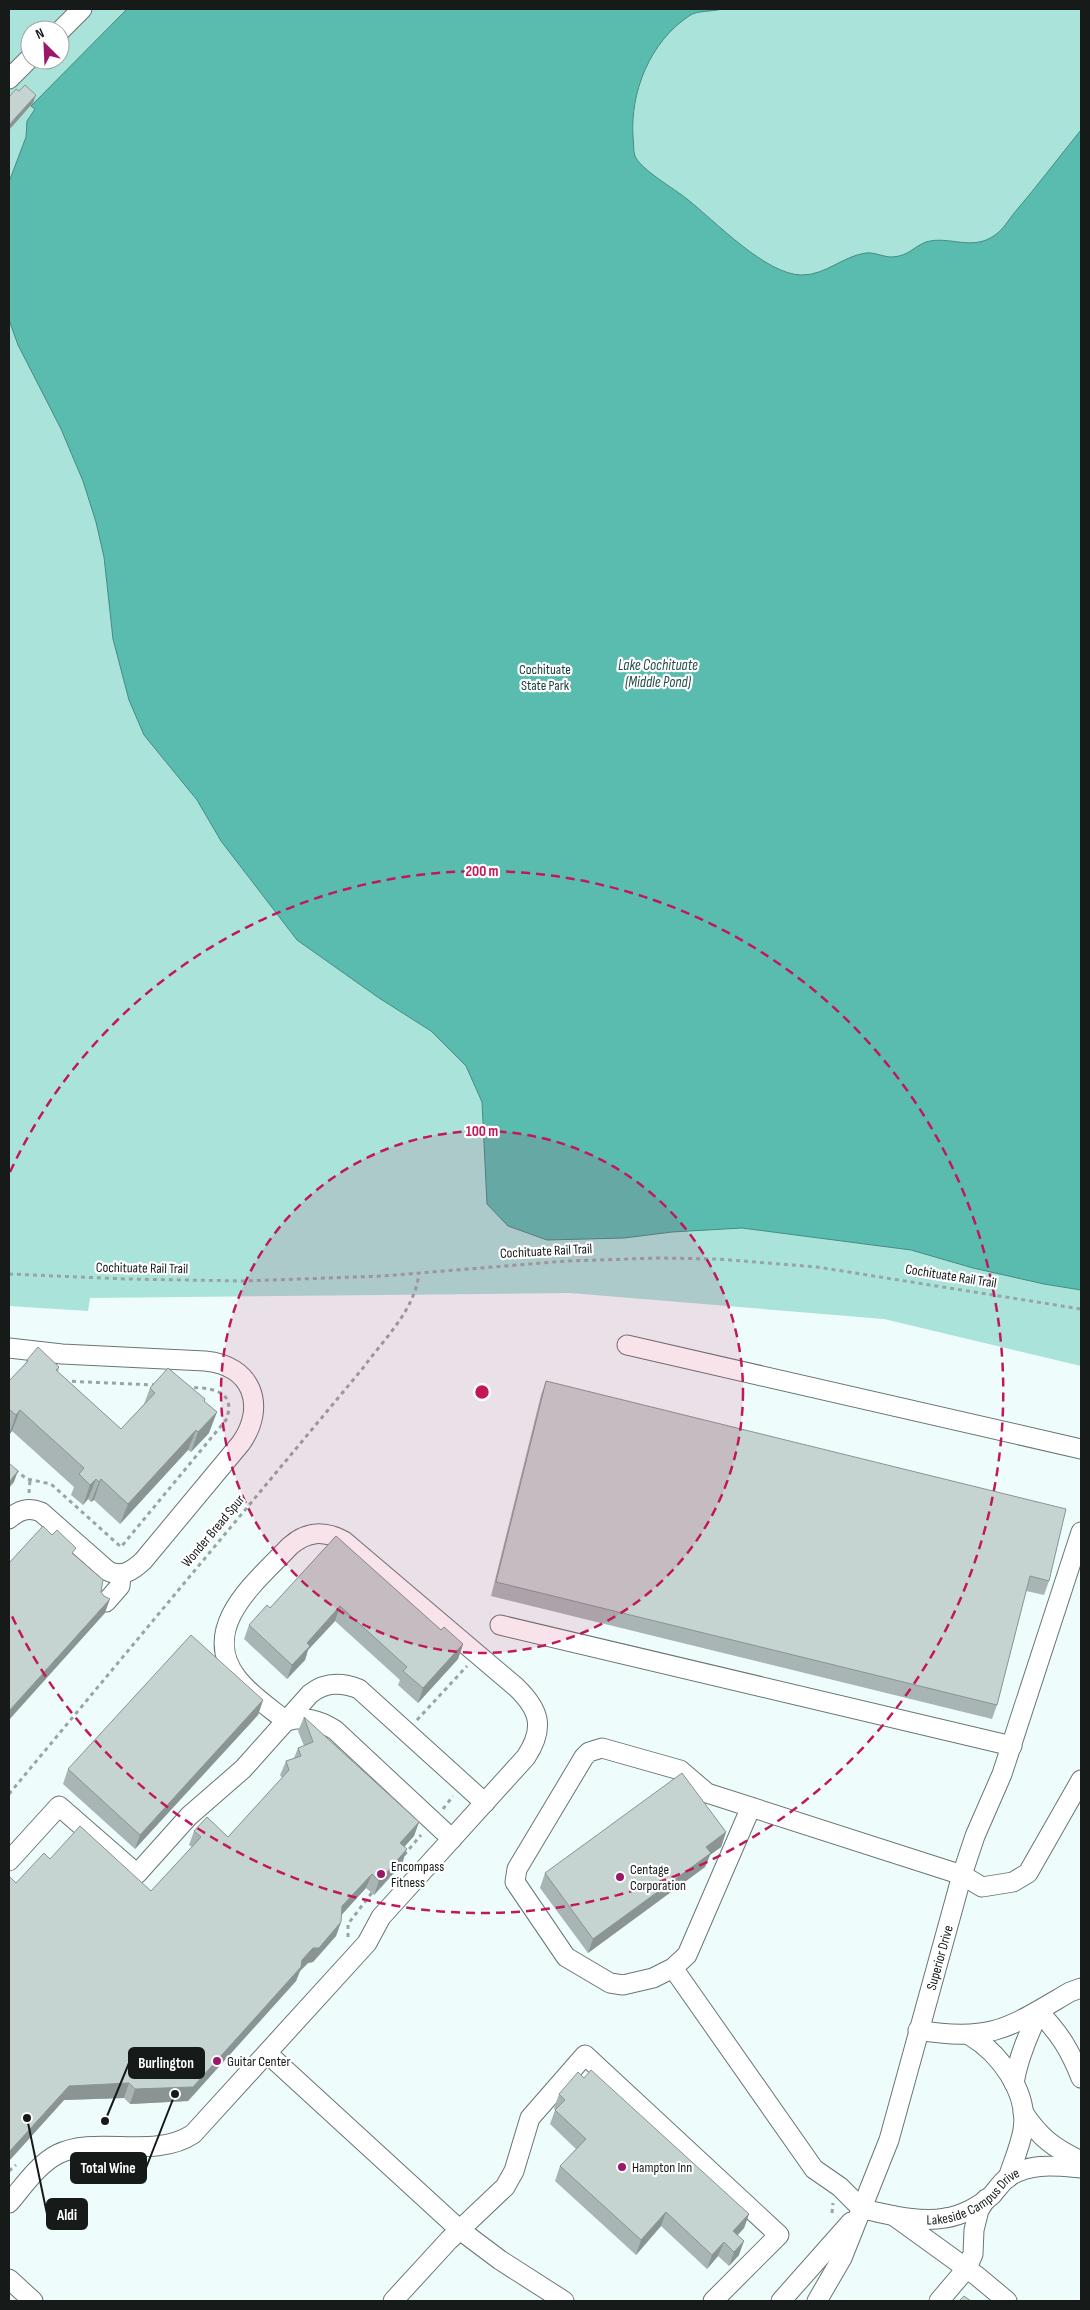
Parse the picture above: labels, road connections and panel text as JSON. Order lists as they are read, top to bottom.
{
  "streets": {
    "street": ["Superior Drive", "Lakeside Campus Drive"],
    "path": ["Cochituate Rail Trail", "Wonder Bread Spur"]
  },
  "crossings": [
    ["Cochituate Rail Trail", "Wonder Bread Spur"],
    ["Superior Drive", "Lakeside Campus Drive"]
  ],
  "water": ["Lake Cochituate (Middle Pond)"],
  "parks": ["Cochituate State Park"],
  "places": [
    "Encompass Fitness",
    "Centage Corporation",
    "Guitar Center",
    "Total Wine",
    "Aldi",
    "Burlington",
    "Hampton Inn"
  ],
  "north": "top left",
  "rings": ["200 m", "100 m"]
}
